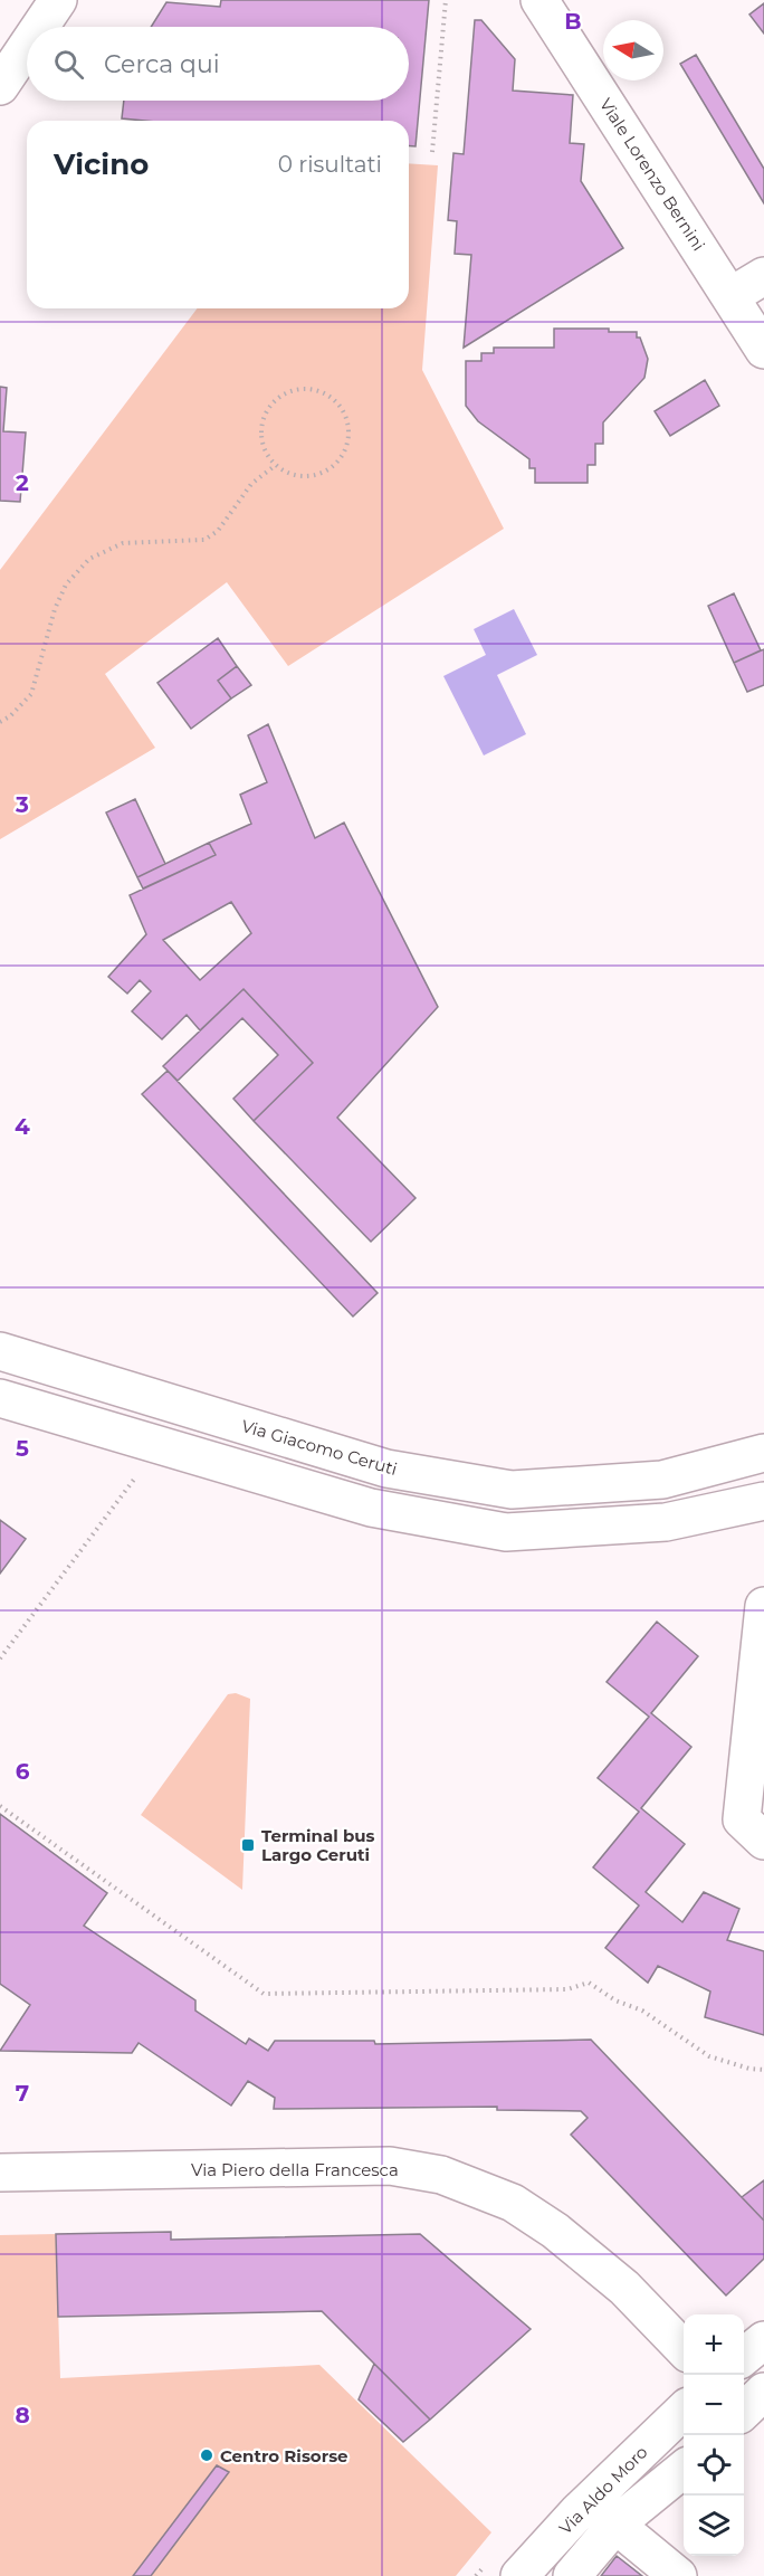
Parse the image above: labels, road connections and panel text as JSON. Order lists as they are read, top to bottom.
{
  "streets": {
    "street": [
      "Viale Lorenzo Bernini",
      "Via Giacomo Ceruti",
      "Via Piero della Francesca",
      "Via Aldo Moro"
    ]
  },
  "places": {
    "transit": ["Terminal bus Largo Ceruti"],
    "other": ["Centro Risorse"]
  },
  "north": "left",
  "page": {
    "search": "Cerca qui",
    "heading": ["Vicino", "0 risultati"],
    "map_buttons": ["+", "−"]
  },
  "grid": {
    "columns": ["B"],
    "rows": [
      "2",
      "3",
      "4",
      "5",
      "6",
      "7",
      "8"
    ]
  }
}
